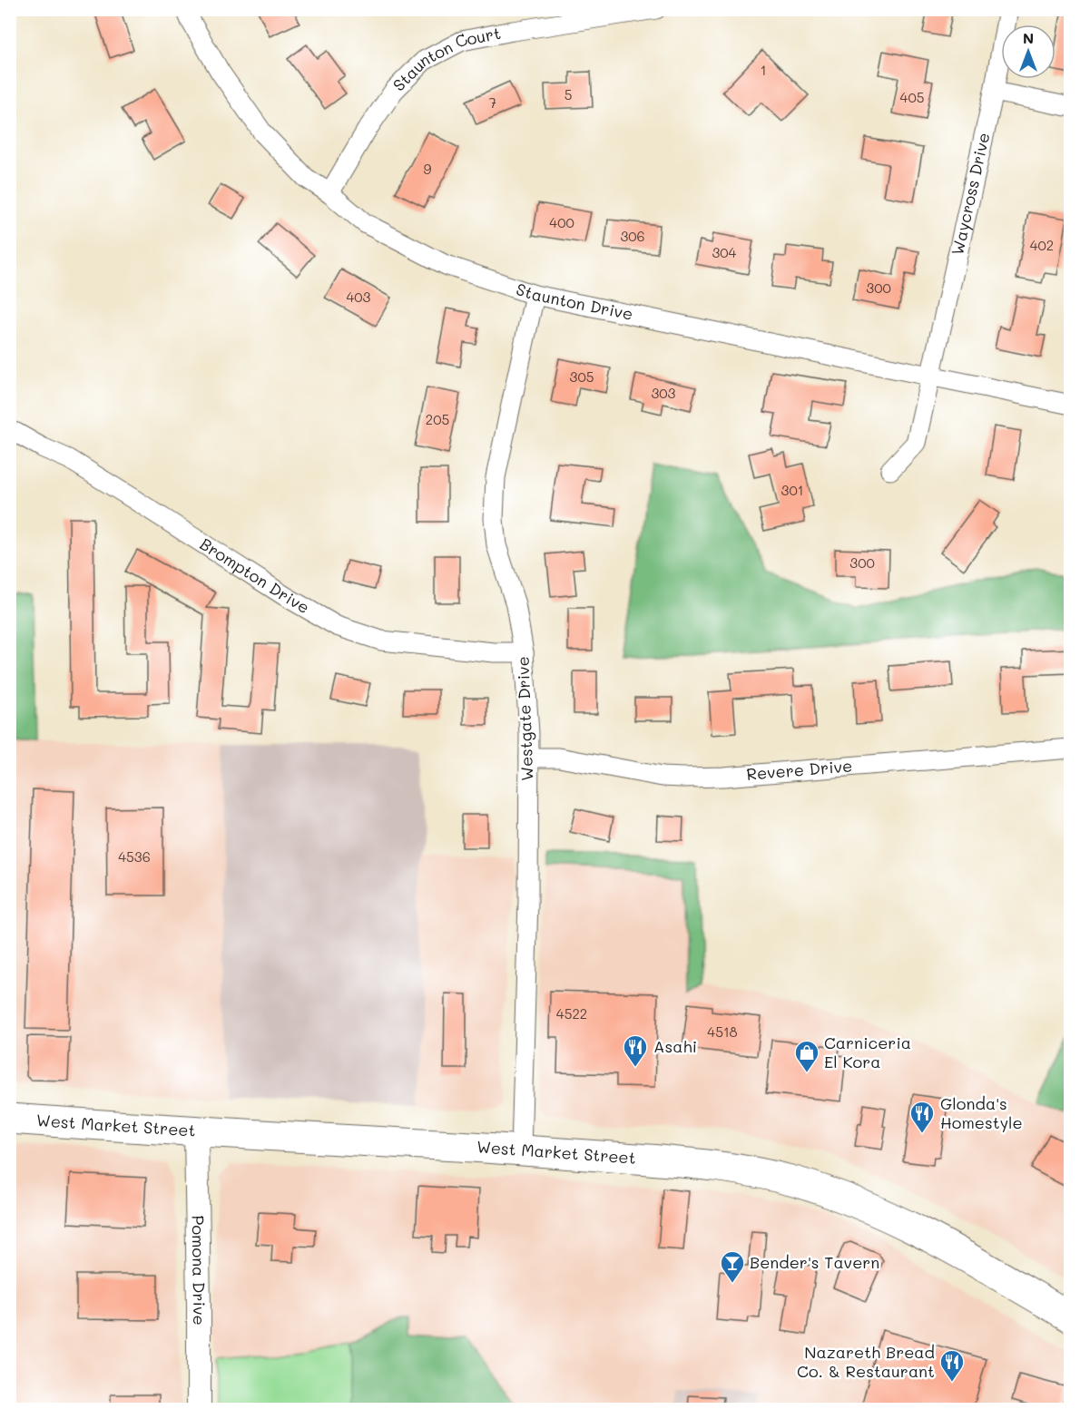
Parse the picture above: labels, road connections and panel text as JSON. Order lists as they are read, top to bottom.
{
  "streets": {
    "main road": ["West Market Street"],
    "street": [
      "Staunton Court",
      "Waycross Drive",
      "Staunton Drive",
      "Brompton Drive",
      "Westgate Drive",
      "Revere Drive",
      "Pomona Drive"
    ]
  },
  "crossings": [
    ["Staunton Court", "Staunton Drive"],
    ["Waycross Drive", "Staunton Drive"],
    ["Staunton Drive", "Westgate Drive"],
    ["Brompton Drive", "Westgate Drive"],
    ["Westgate Drive", "Revere Drive"],
    ["Westgate Drive", "West Market Street"],
    ["West Market Street", "Pomona Drive"]
  ],
  "places": {
    "restaurant": ["Asahi", "Glonda's Homestyle", "Nazareth Bread Co. & Restaurant"],
    "shop": ["Carniceria El Kora"],
    "bar": ["Bender's Tavern"]
  },
  "house_numbers": [
    "1",
    "5",
    "405",
    "7",
    "9",
    "400",
    "306",
    "402",
    "304",
    "300",
    "403",
    "305",
    "303",
    "205",
    "301",
    "300",
    "4536",
    "4522",
    "4518"
  ],
  "north": "top"
}
